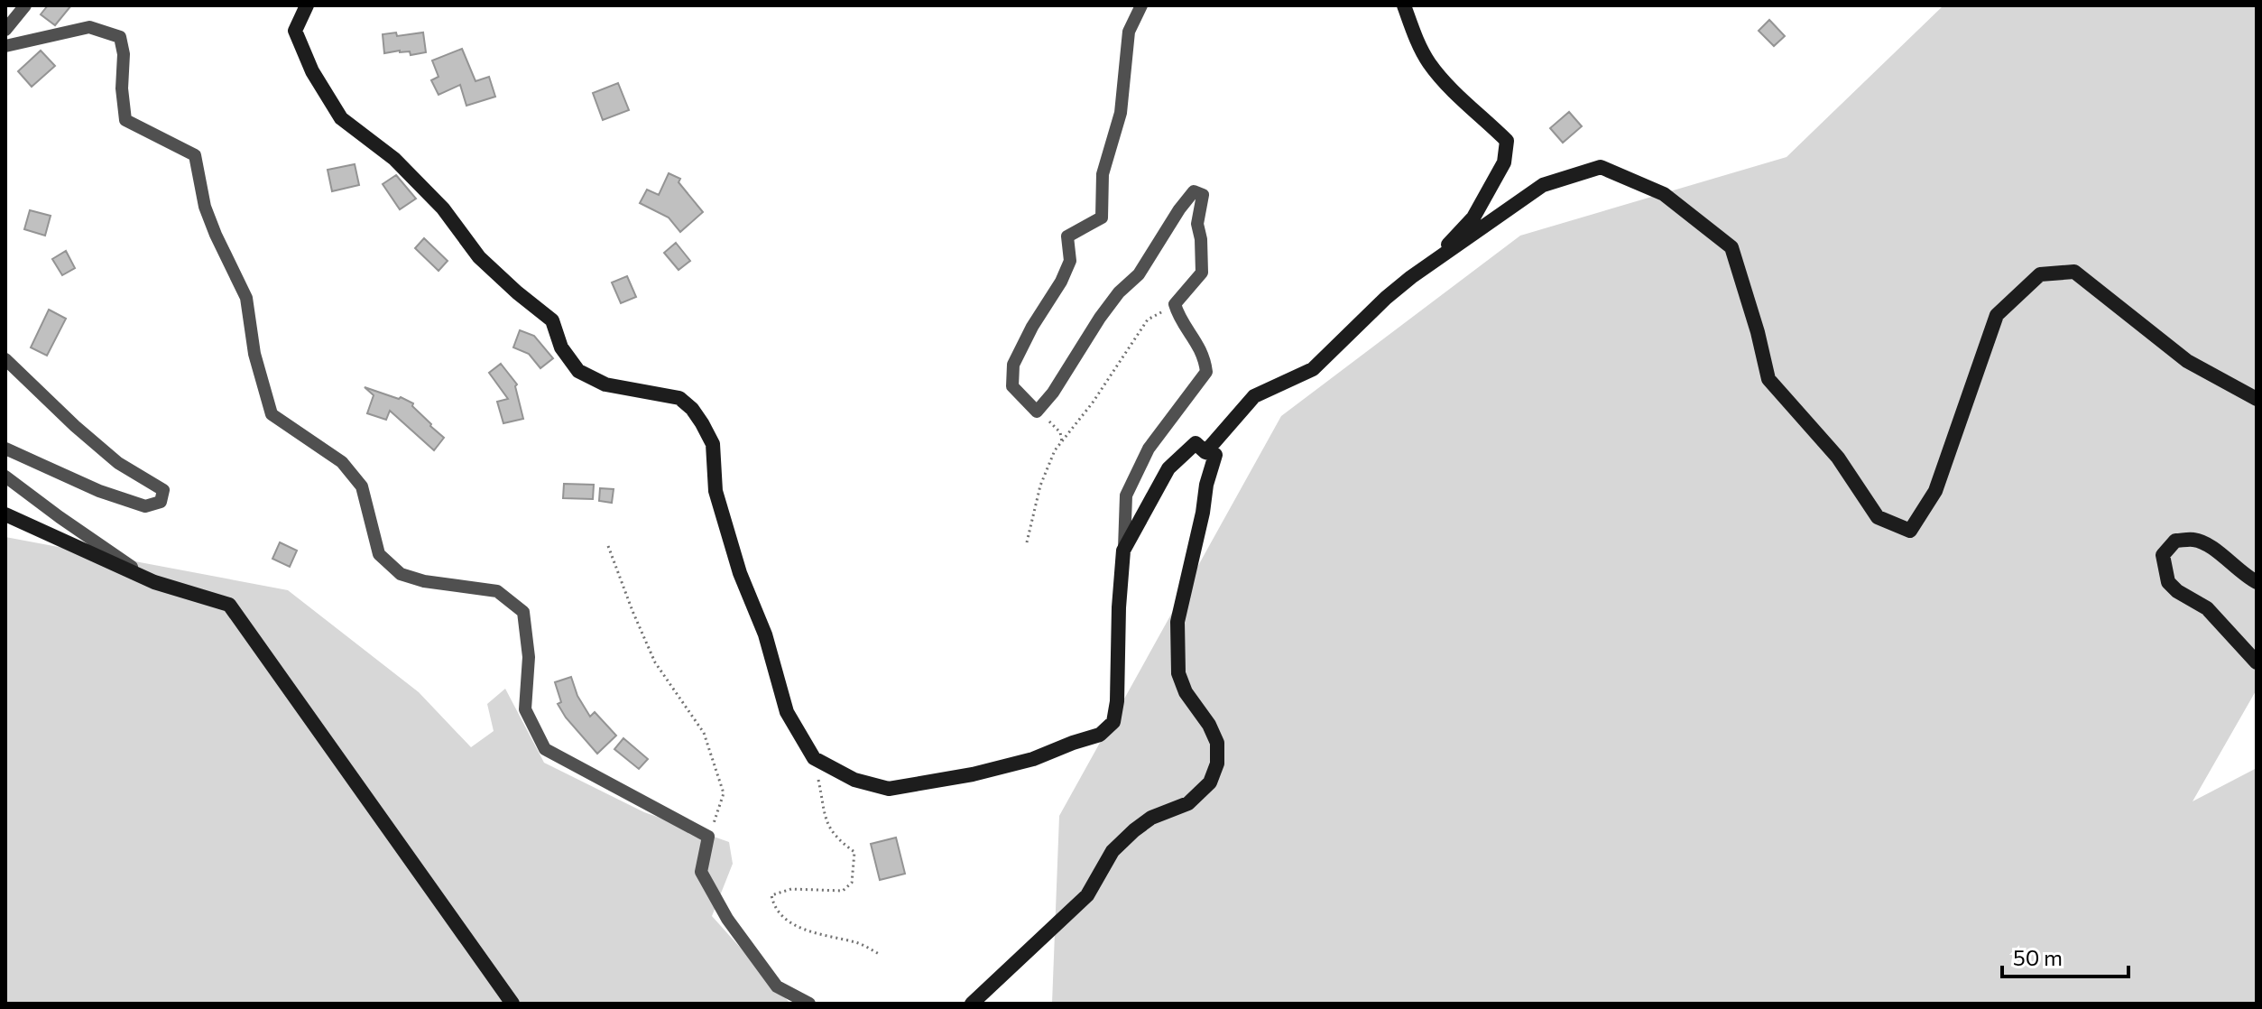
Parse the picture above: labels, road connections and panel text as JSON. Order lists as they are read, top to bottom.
{
  "scale_bar": "50 m"
}
